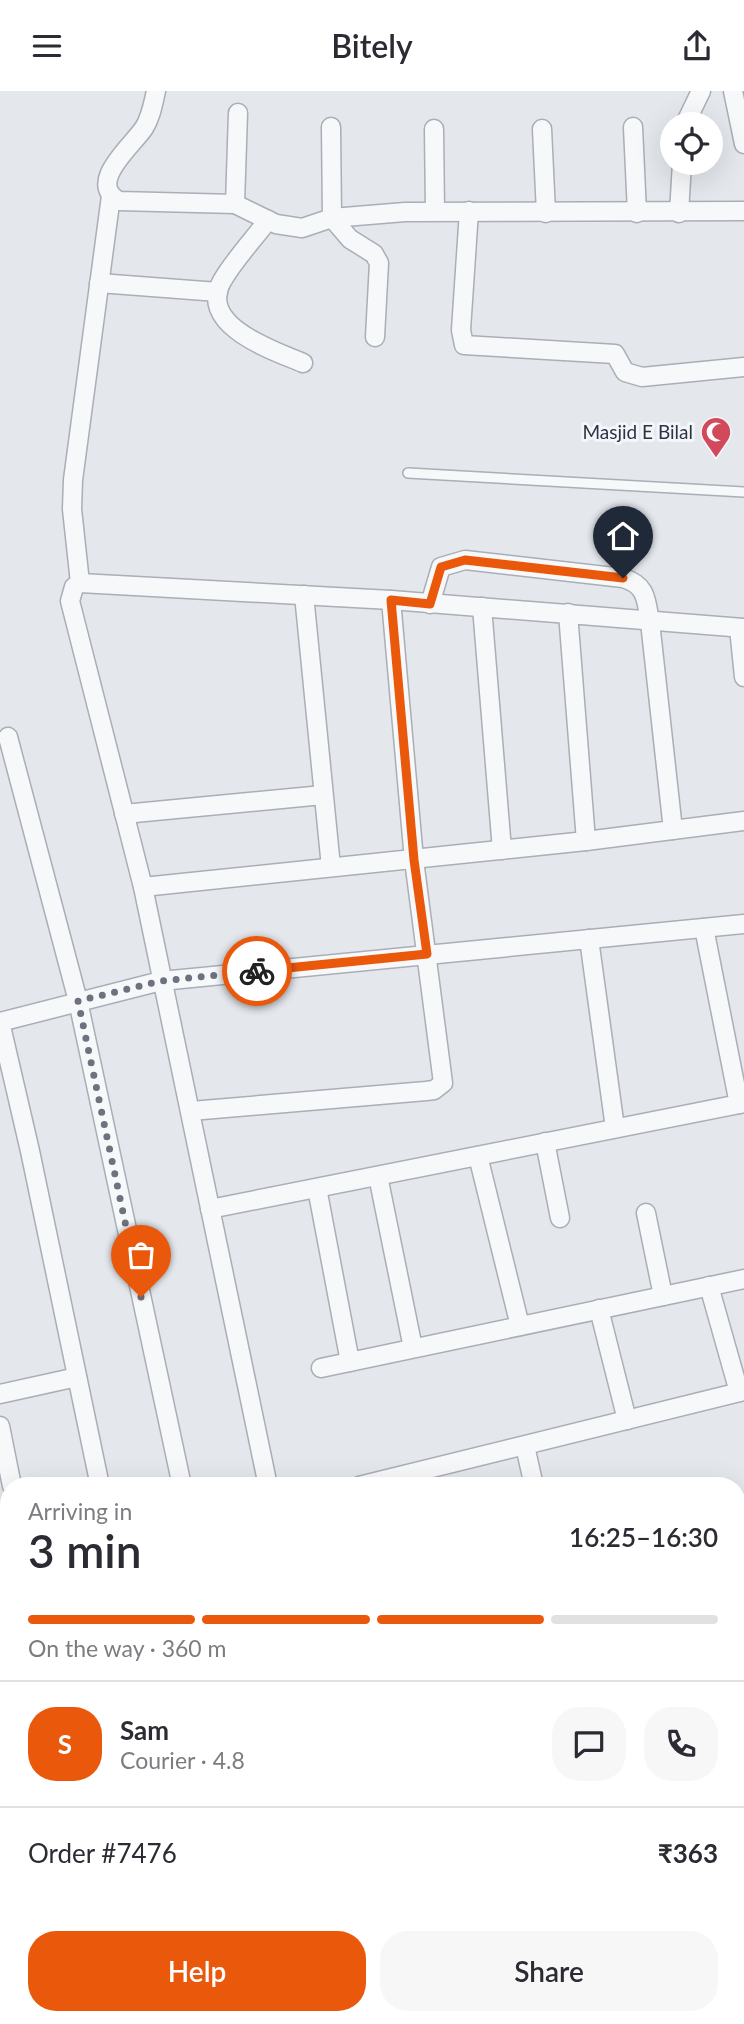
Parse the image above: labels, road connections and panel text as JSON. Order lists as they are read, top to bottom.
{
  "places": {
    "mosque": ["Masjid E Bilal"]
  },
  "page": {
    "header": "Bitely",
    "heading": ["3 min", "Arriving in", "16:25–16:30"],
    "panel": [
      "Sam",
      "Courier · 4.8",
      "Order #7476",
      "₹363"
    ],
    "bar": "On the way · 360 m",
    "round": "S",
    "buttons": ["Help", "Share"]
  }
}
